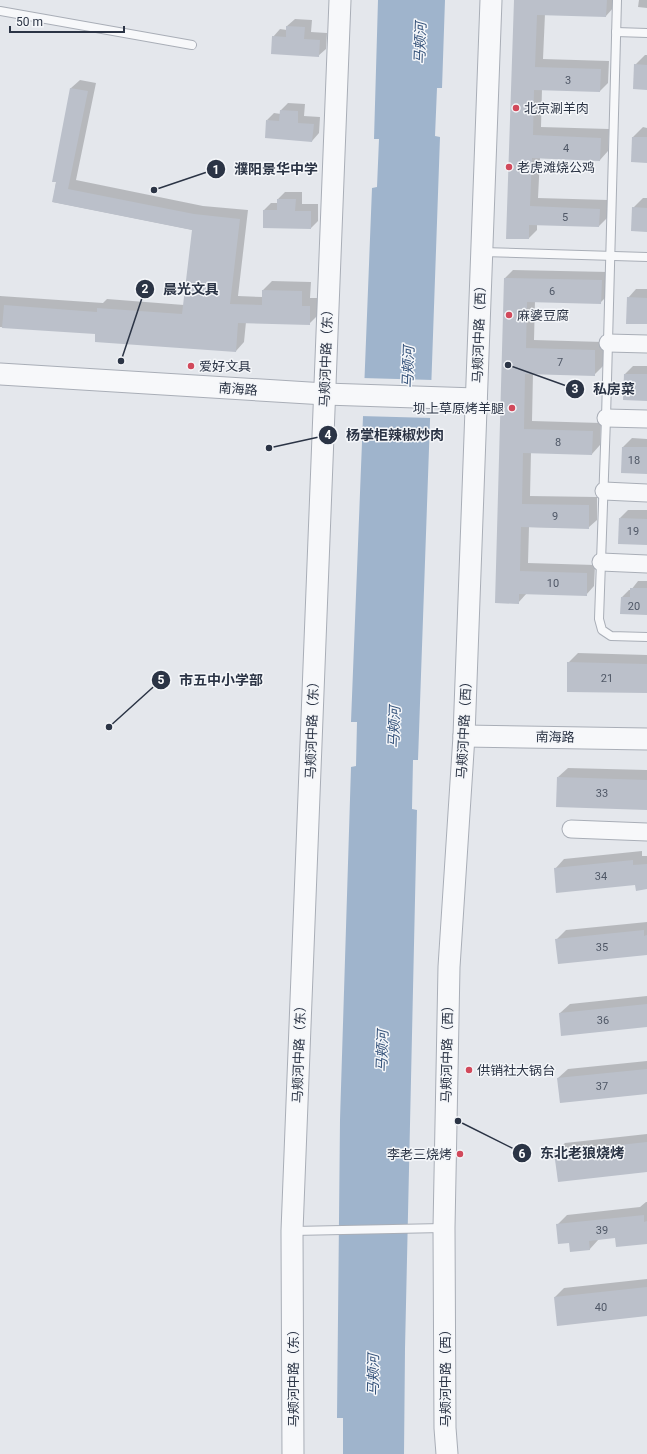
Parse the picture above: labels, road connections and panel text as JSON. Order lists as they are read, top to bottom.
{
  "streets": {
    "street": ["马颊河中路（西）", "马颊河中路（东）", "南海路"]
  },
  "crossings": [
    ["马颊河中路（西）", "南海路"],
    ["马颊河中路（东）", "南海路"]
  ],
  "water": ["马颊河"],
  "places": [
    "北京涮羊肉",
    "老虎滩烧公鸡",
    "濮阳景华中学",
    "麻婆豆腐",
    "晨光文具",
    "私房菜",
    "爱好文具",
    "坝上草原烤羊腿",
    "杨掌柜辣椒炒肉",
    "市五中小学部",
    "供销社大锅台",
    "东北老狼烧烤",
    "李老三烧烤"
  ],
  "house_numbers": [
    "3",
    "4",
    "5",
    "6",
    "7",
    "8",
    "18",
    "9",
    "19",
    "10",
    "20",
    "21",
    "33",
    "34",
    "35",
    "36",
    "37",
    "39",
    "40"
  ],
  "scale_bar": "50 m"
}
